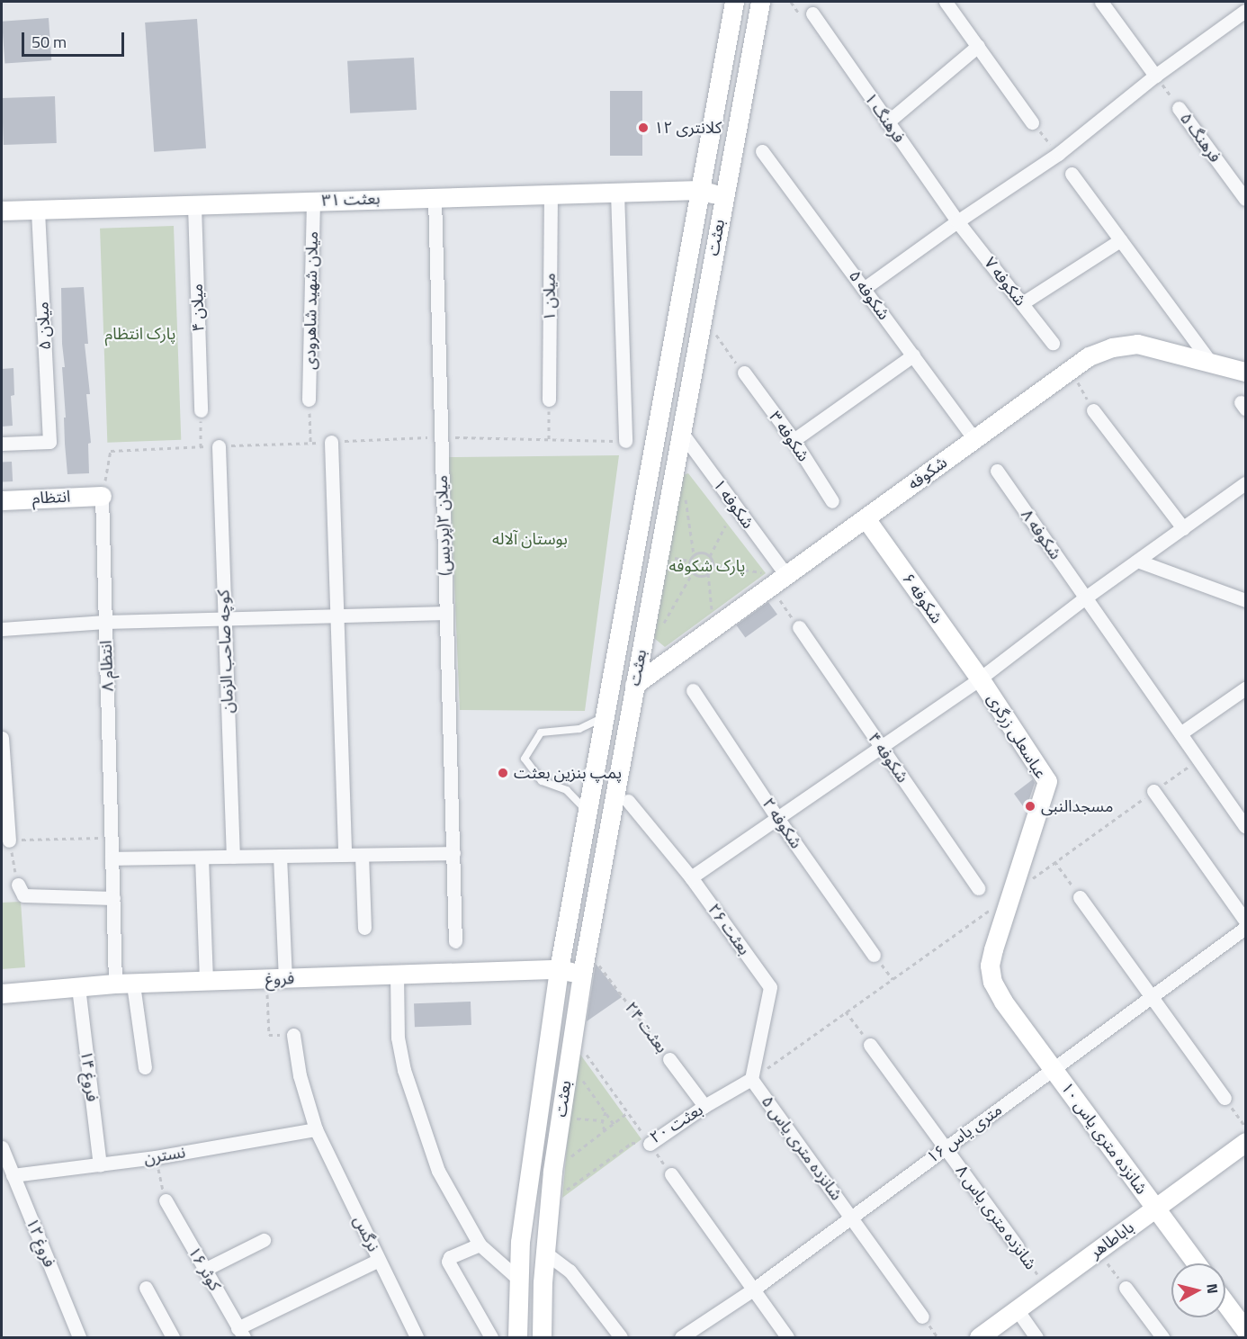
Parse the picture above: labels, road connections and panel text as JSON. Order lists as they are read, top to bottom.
{
  "streets": {
    "street": [
      "فرهنگ ۱",
      "فرهنگ ۵",
      "بعثت ۳۱",
      "بعثت",
      "شکوفه ۷",
      "شکوفه ۵",
      "میلان ۱",
      "میلان شهید شاهرودی",
      "میلان ۴",
      "میلان ۵",
      "شکوفه ۳",
      "شکوفه",
      "انتظام",
      "شکوفه ۱",
      "میلان ۲(پردیس)",
      "شکوفه ۸",
      "شکوفه ۶",
      "کوچه صاحب الزمان",
      "انتظام ۸",
      "عباسعلی زرگری",
      "شکوفه ۴",
      "شکوفه ۲",
      "بعثت ۲۶",
      "فروغ",
      "بعثت ۲۴",
      "فروغ ۱۴",
      "بعثت ۲۰",
      "۱۶ متری یاس",
      "شانزده متری یاس ۱۰",
      "شانزده متری یاس ۵",
      "نسترن",
      "شانزده متری یاس ۸",
      "نرگس",
      "باباطاهر",
      "فروغ ۱۲",
      "کوثر ۱۶"
    ]
  },
  "crossings": [
    ["فرهنگ ۱", "شکوفه ۷"],
    ["بعثت ۳۱", "بعثت"],
    ["بعثت ۳۱", "میلان ۱"],
    ["بعثت ۳۱", "میلان شهید شاهرودی"],
    ["بعثت ۳۱", "میلان ۴"],
    ["بعثت ۳۱", "میلان ۵"],
    ["بعثت ۳۱", "میلان ۲(پردیس)"],
    ["بعثت", "شکوفه"],
    ["بعثت", "شکوفه ۱"],
    ["بعثت", "فروغ"],
    ["بعثت", "بعثت ۲۴"],
    ["بعثت", "بعثت ۲۰"],
    ["شکوفه ۵", "شکوفه"],
    ["شکوفه", "شکوفه ۱"],
    ["شکوفه", "شکوفه ۶"],
    ["انتظام", "انتظام ۸"],
    ["شکوفه ۶", "عباسعلی زرگری"],
    ["انتظام ۸", "فروغ"],
    ["عباسعلی زرگری", "شانزده متری یاس ۱۰"],
    ["بعثت ۲۶", "بعثت ۲۰"],
    ["بعثت ۲۶", "شانزده متری یاس ۵"],
    ["فروغ", "فروغ ۱۴"],
    ["بعثت ۲۴", "بعثت ۲۰"],
    ["فروغ ۱۴", "نسترن"],
    ["بعثت ۲۰", "شانزده متری یاس ۵"],
    ["۱۶ متری یاس", "شانزده متری یاس ۱۰"],
    ["۱۶ متری یاس", "شانزده متری یاس ۵"],
    ["۱۶ متری یاس", "شانزده متری یاس ۸"],
    ["شانزده متری یاس ۱۰", "باباطاهر"],
    ["نسترن", "نرگس"],
    ["نسترن", "فروغ ۱۲"],
    ["شانزده متری یاس ۸", "باباطاهر"]
  ],
  "parks": ["پارک انتظام", "بوستان آلاله", "پارک شکوفه"],
  "places": ["کلانتری ۱۲", "پمپ بنزین بعثت", "مسجدالنبی"],
  "scale_bar": "50 m",
  "north": "right"
}
